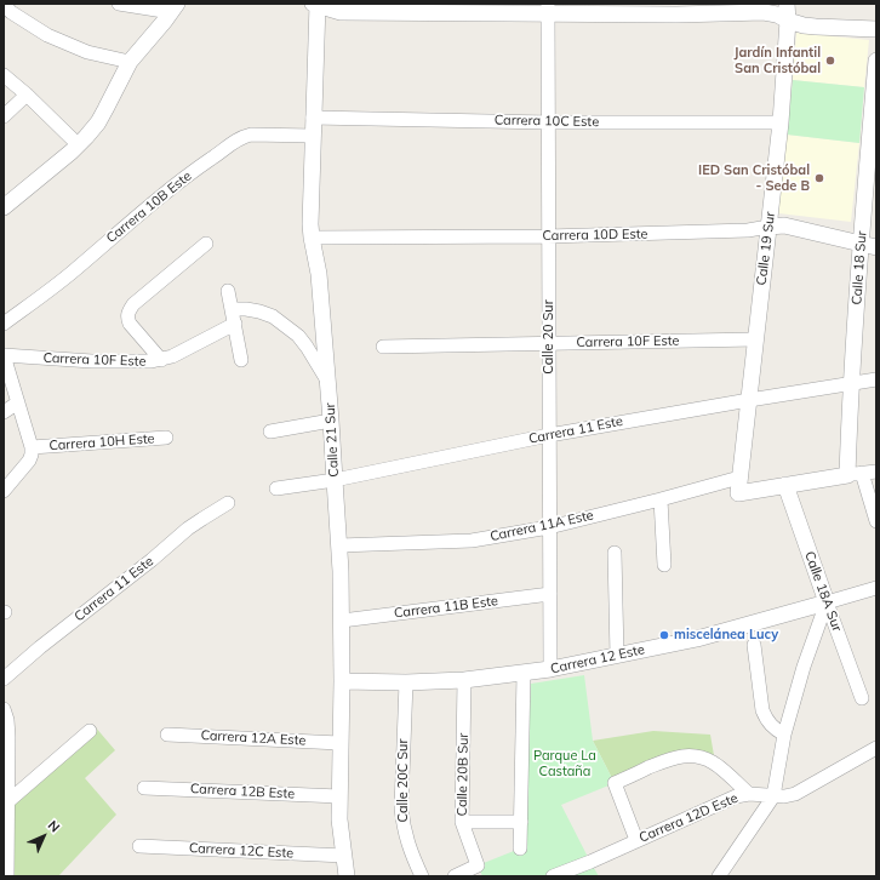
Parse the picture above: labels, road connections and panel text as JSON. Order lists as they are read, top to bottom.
{
  "streets": {
    "street": [
      "Carrera 10C Este",
      "Carrera 10B Este",
      "Carrera 10D Este",
      "Calle 19 Sur",
      "Calle 18 Sur",
      "Calle 20 Sur",
      "Carrera 10F Este",
      "Carrera 11 Este",
      "Calle 21 Sur",
      "Carrera 10H Este",
      "Carrera 11A Este",
      "Calle 18A Sur",
      "Carrera 11B Este",
      "Carrera 12 Este",
      "Carrera 12A Este",
      "Calle 20B Sur",
      "Calle 20C Sur",
      "Carrera 12B Este",
      "Carrera 12D Este",
      "Carrera 12C Este"
    ]
  },
  "crossings": [
    ["Carrera 10C Este", "Calle 19 Sur"],
    ["Carrera 10C Este", "Calle 20 Sur"],
    ["Carrera 10C Este", "Calle 21 Sur"],
    ["Carrera 10B Este", "Calle 21 Sur"],
    ["Carrera 10D Este", "Calle 19 Sur"],
    ["Carrera 10D Este", "Calle 18 Sur"],
    ["Carrera 10D Este", "Calle 20 Sur"],
    ["Carrera 10D Este", "Calle 21 Sur"],
    ["Calle 19 Sur", "Carrera 10F Este"],
    ["Calle 19 Sur", "Carrera 11 Este"],
    ["Calle 19 Sur", "Carrera 11A Este"],
    ["Calle 18 Sur", "Carrera 11 Este"],
    ["Calle 18 Sur", "Carrera 11A Este"],
    ["Calle 20 Sur", "Carrera 10F Este"],
    ["Calle 20 Sur", "Carrera 11 Este"],
    ["Calle 20 Sur", "Carrera 11A Este"],
    ["Calle 20 Sur", "Carrera 11B Este"],
    ["Calle 20 Sur", "Carrera 12 Este"],
    ["Carrera 11 Este", "Calle 21 Sur"],
    ["Calle 21 Sur", "Carrera 11A Este"],
    ["Calle 21 Sur", "Carrera 11B Este"],
    ["Calle 21 Sur", "Carrera 12 Este"],
    ["Calle 21 Sur", "Carrera 12A Este"],
    ["Calle 21 Sur", "Carrera 12B Este"],
    ["Calle 21 Sur", "Carrera 12C Este"],
    ["Carrera 11A Este", "Calle 18A Sur"],
    ["Calle 18A Sur", "Carrera 12 Este"],
    ["Carrera 12 Este", "Calle 20B Sur"],
    ["Carrera 12 Este", "Calle 20C Sur"]
  ],
  "parks": ["Parque La Castaña"],
  "places": ["Jardín Infantil San Cristóbal", "IED San Cristóbal - Sede B", "miscelánea Lucy"],
  "north": "top right"
}
